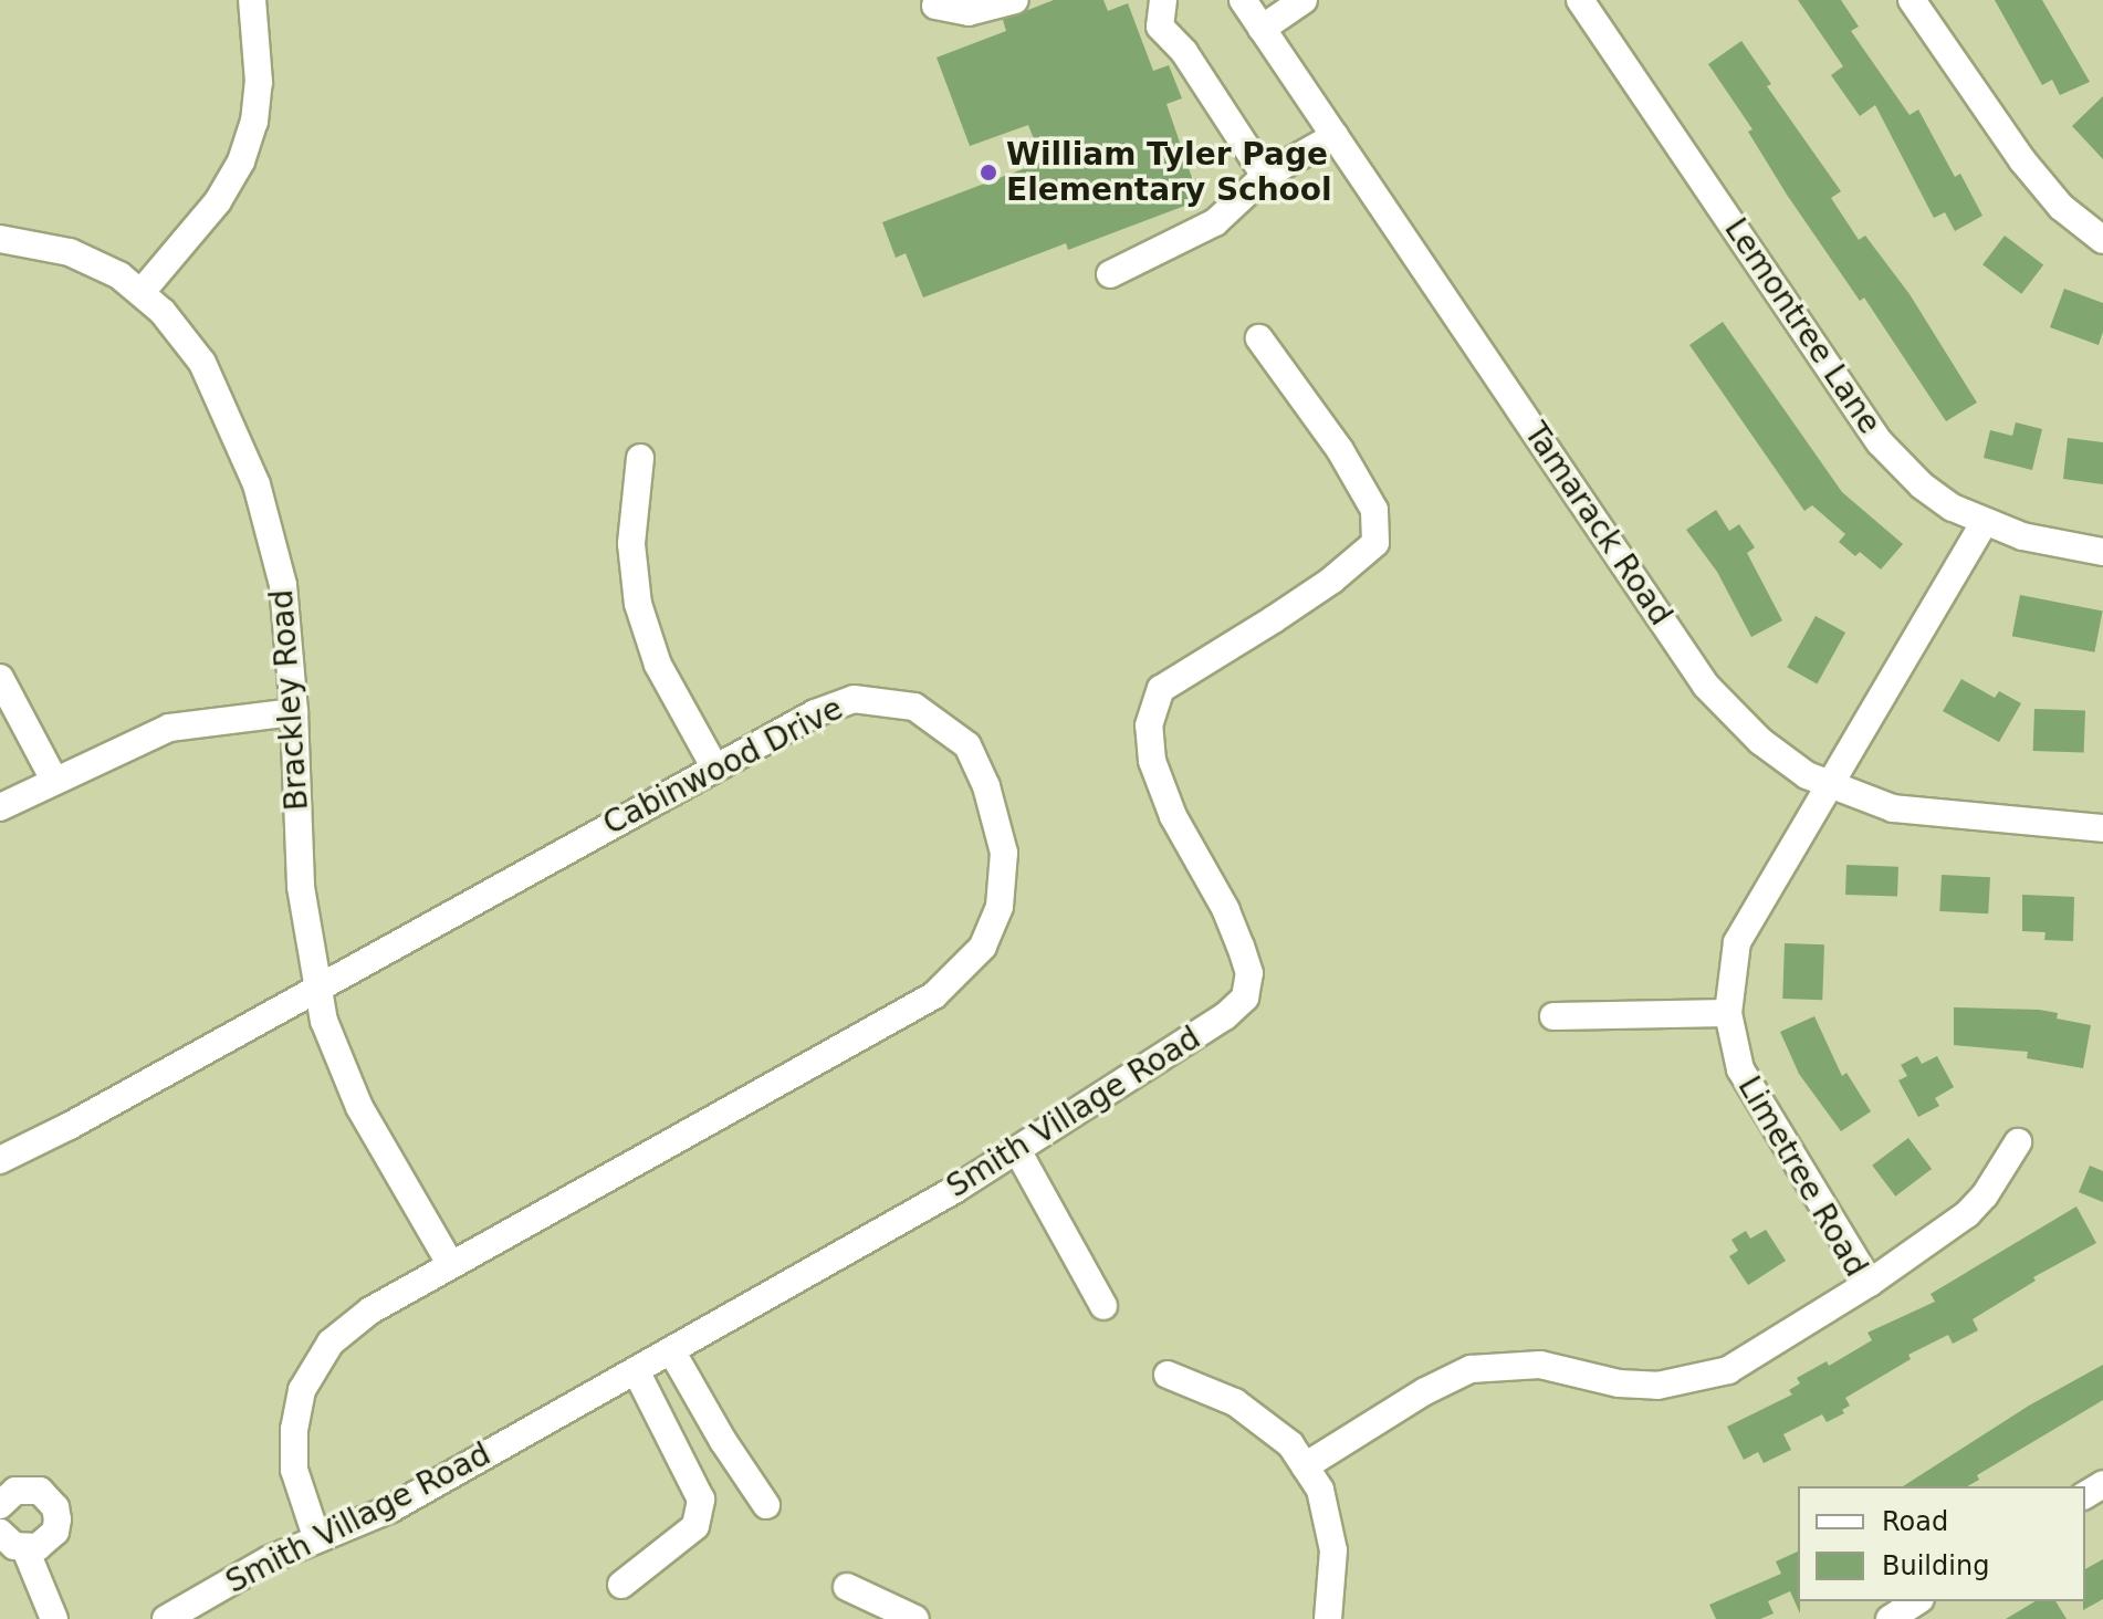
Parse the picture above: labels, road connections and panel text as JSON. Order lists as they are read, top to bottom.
{
  "streets": {
    "street": [
      "Lemontree Lane",
      "Tamarack Road",
      "Brackley Road",
      "Cabinwood Drive",
      "Smith Village Road",
      "Limetree Road"
    ]
  },
  "crossings": [
    ["Lemontree Lane", "Limetree Road"],
    ["Tamarack Road", "Limetree Road"],
    ["Brackley Road", "Cabinwood Drive"],
    ["Cabinwood Drive", "Smith Village Road"]
  ],
  "places": ["William Tyler Page Elementary School"],
  "legend": ["Road", "Building"]
}
